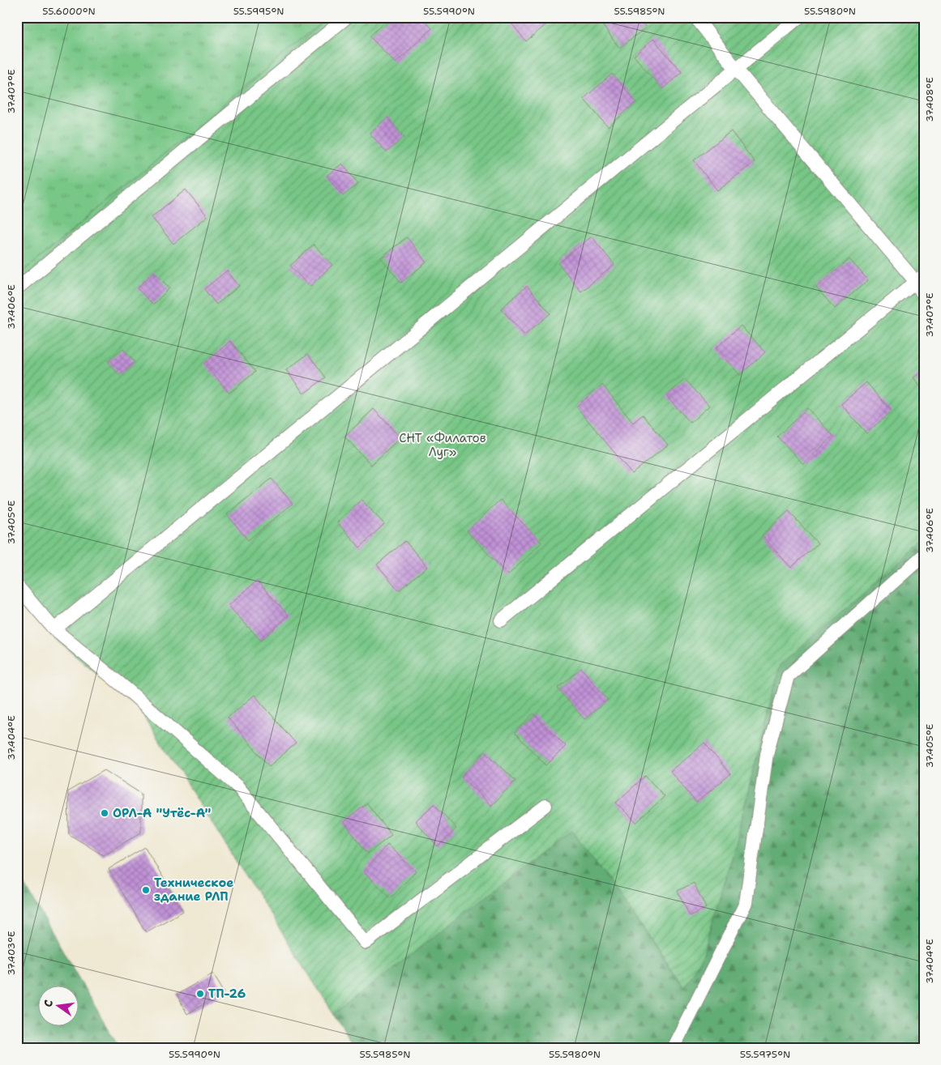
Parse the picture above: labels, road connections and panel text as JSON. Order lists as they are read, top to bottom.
{
  "parks": ["СНТ «Филатов Луг»"],
  "places": ["ОРЛ-А \"Утёс-А\"", "Техническое здание РЛП", "ТП-26"],
  "north": "left",
  "coordinates": [
    "55.6000°N",
    "55.5995°N",
    "55.5990°N",
    "55.5985°N",
    "55.5980°N",
    "37.407°E",
    "37.408°E",
    "37.406°E",
    "37.405°E",
    "37.404°E",
    "37.403°E",
    "55.5975°N"
  ]
}
